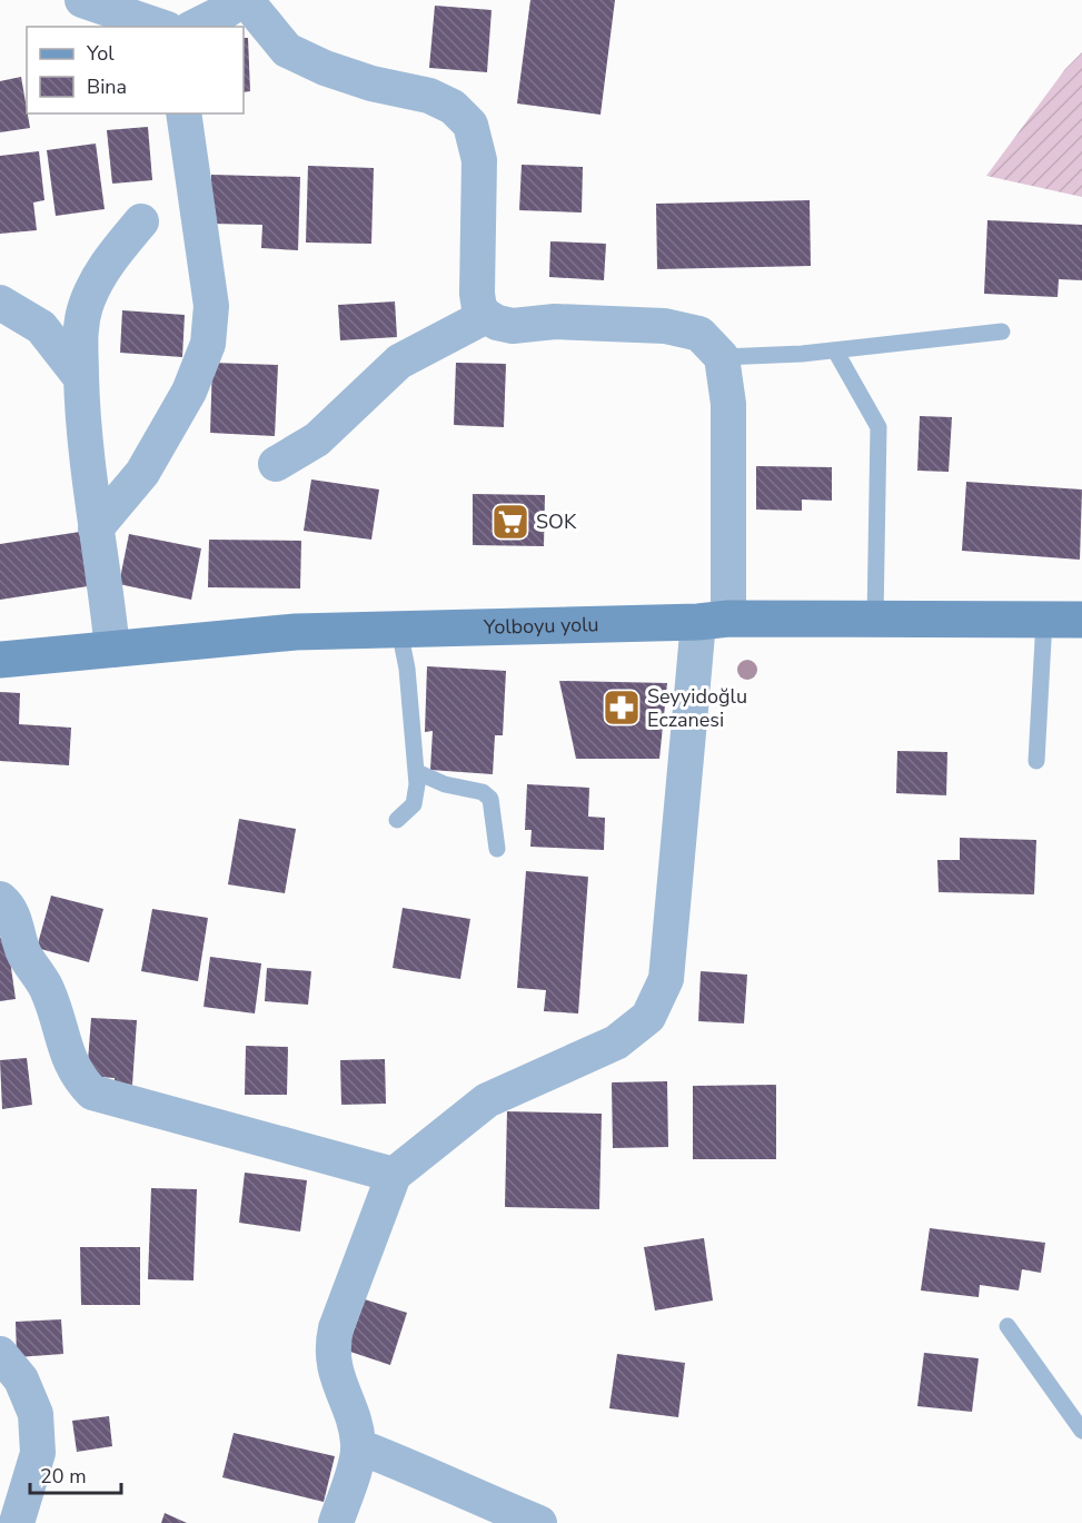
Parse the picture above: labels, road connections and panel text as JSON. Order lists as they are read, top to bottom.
{
  "streets": {
    "main road": ["Yolboyu yolu"]
  },
  "places": {
    "supermarket": ["SOK"],
    "pharmacy": ["Seyyidoğlu Eczanesi"]
  },
  "legend": ["Yol", "Bina"],
  "scale_bar": "20 m"
}
